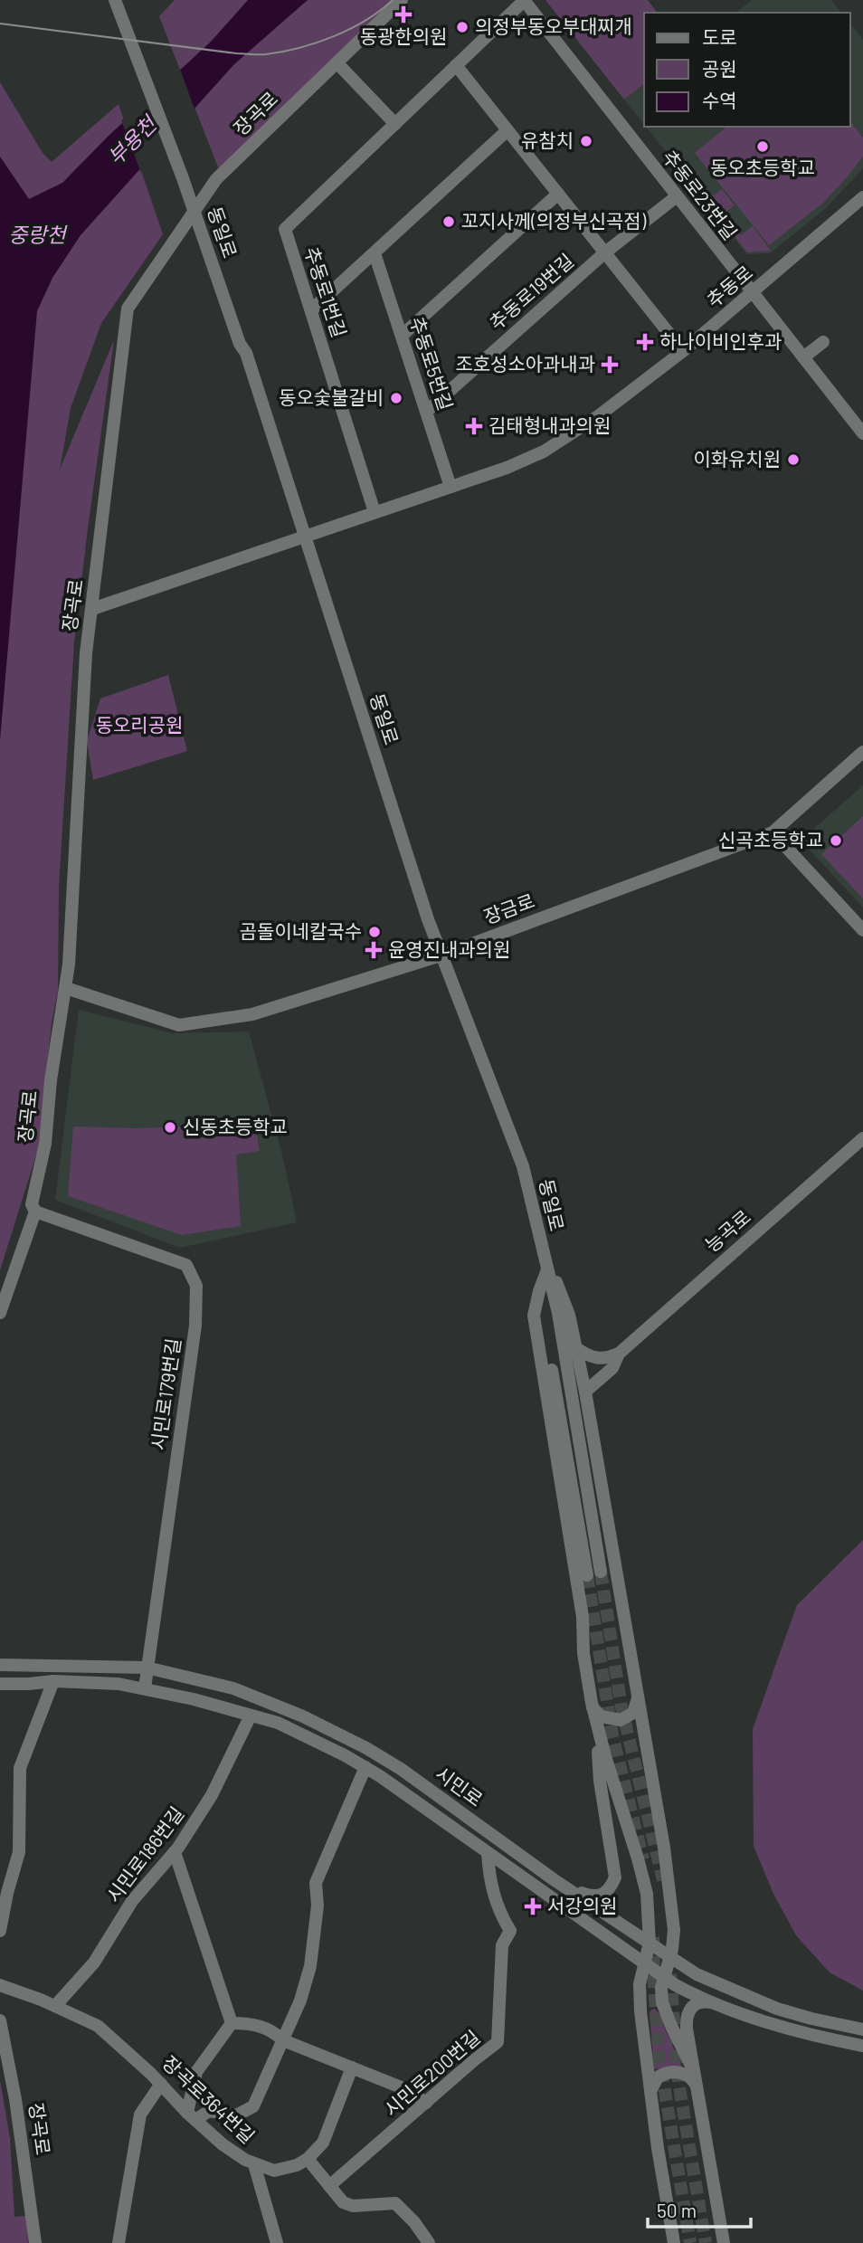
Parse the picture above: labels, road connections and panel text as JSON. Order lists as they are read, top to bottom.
{
  "streets": {
    "street": [
      "장곡로",
      "추동로23번길",
      "동일로",
      "추동로",
      "추동로1번길",
      "추동로19번길",
      "추동로5번길",
      "장금로",
      "능곡로",
      "시민로179번길",
      "시민로",
      "시민로186번길",
      "시민로200번길",
      "장곡로364번길"
    ]
  },
  "crossings": [
    ["장곡로", "동일로"],
    ["장곡로", "추동로"],
    ["장곡로", "장금로"],
    ["장곡로", "시민로179번길"],
    ["추동로23번길", "추동로"],
    ["추동로23번길", "추동로1번길"],
    ["추동로23번길", "추동로19번길"],
    ["동일로", "추동로"],
    ["동일로", "장금로"],
    ["추동로", "추동로1번길"],
    ["추동로", "추동로5번길"],
    ["추동로19번길", "추동로5번길"],
    ["시민로179번길", "시민로"],
    ["시민로", "시민로186번길"],
    ["시민로", "시민로200번길"],
    ["시민로186번길", "장곡로364번길"]
  ],
  "water": ["부용천", "중랑천"],
  "parks": ["동오리공원"],
  "places": {
    "health": [
      "동광한의원",
      "하나이비인후과",
      "조호성소아과내과",
      "김태형내과의원",
      "윤영진내과의원",
      "서강의원"
    ],
    "other": [
      "의정부동오부대찌개",
      "유참치",
      "동오초등학교",
      "꼬지사께(의정부신곡점)",
      "동오숯불갈비",
      "이화유치원",
      "신곡초등학교",
      "곰돌이네칼국수",
      "신동초등학교"
    ]
  },
  "legend": ["도로", "공원", "수역"],
  "scale_bar": "50 m"
}
